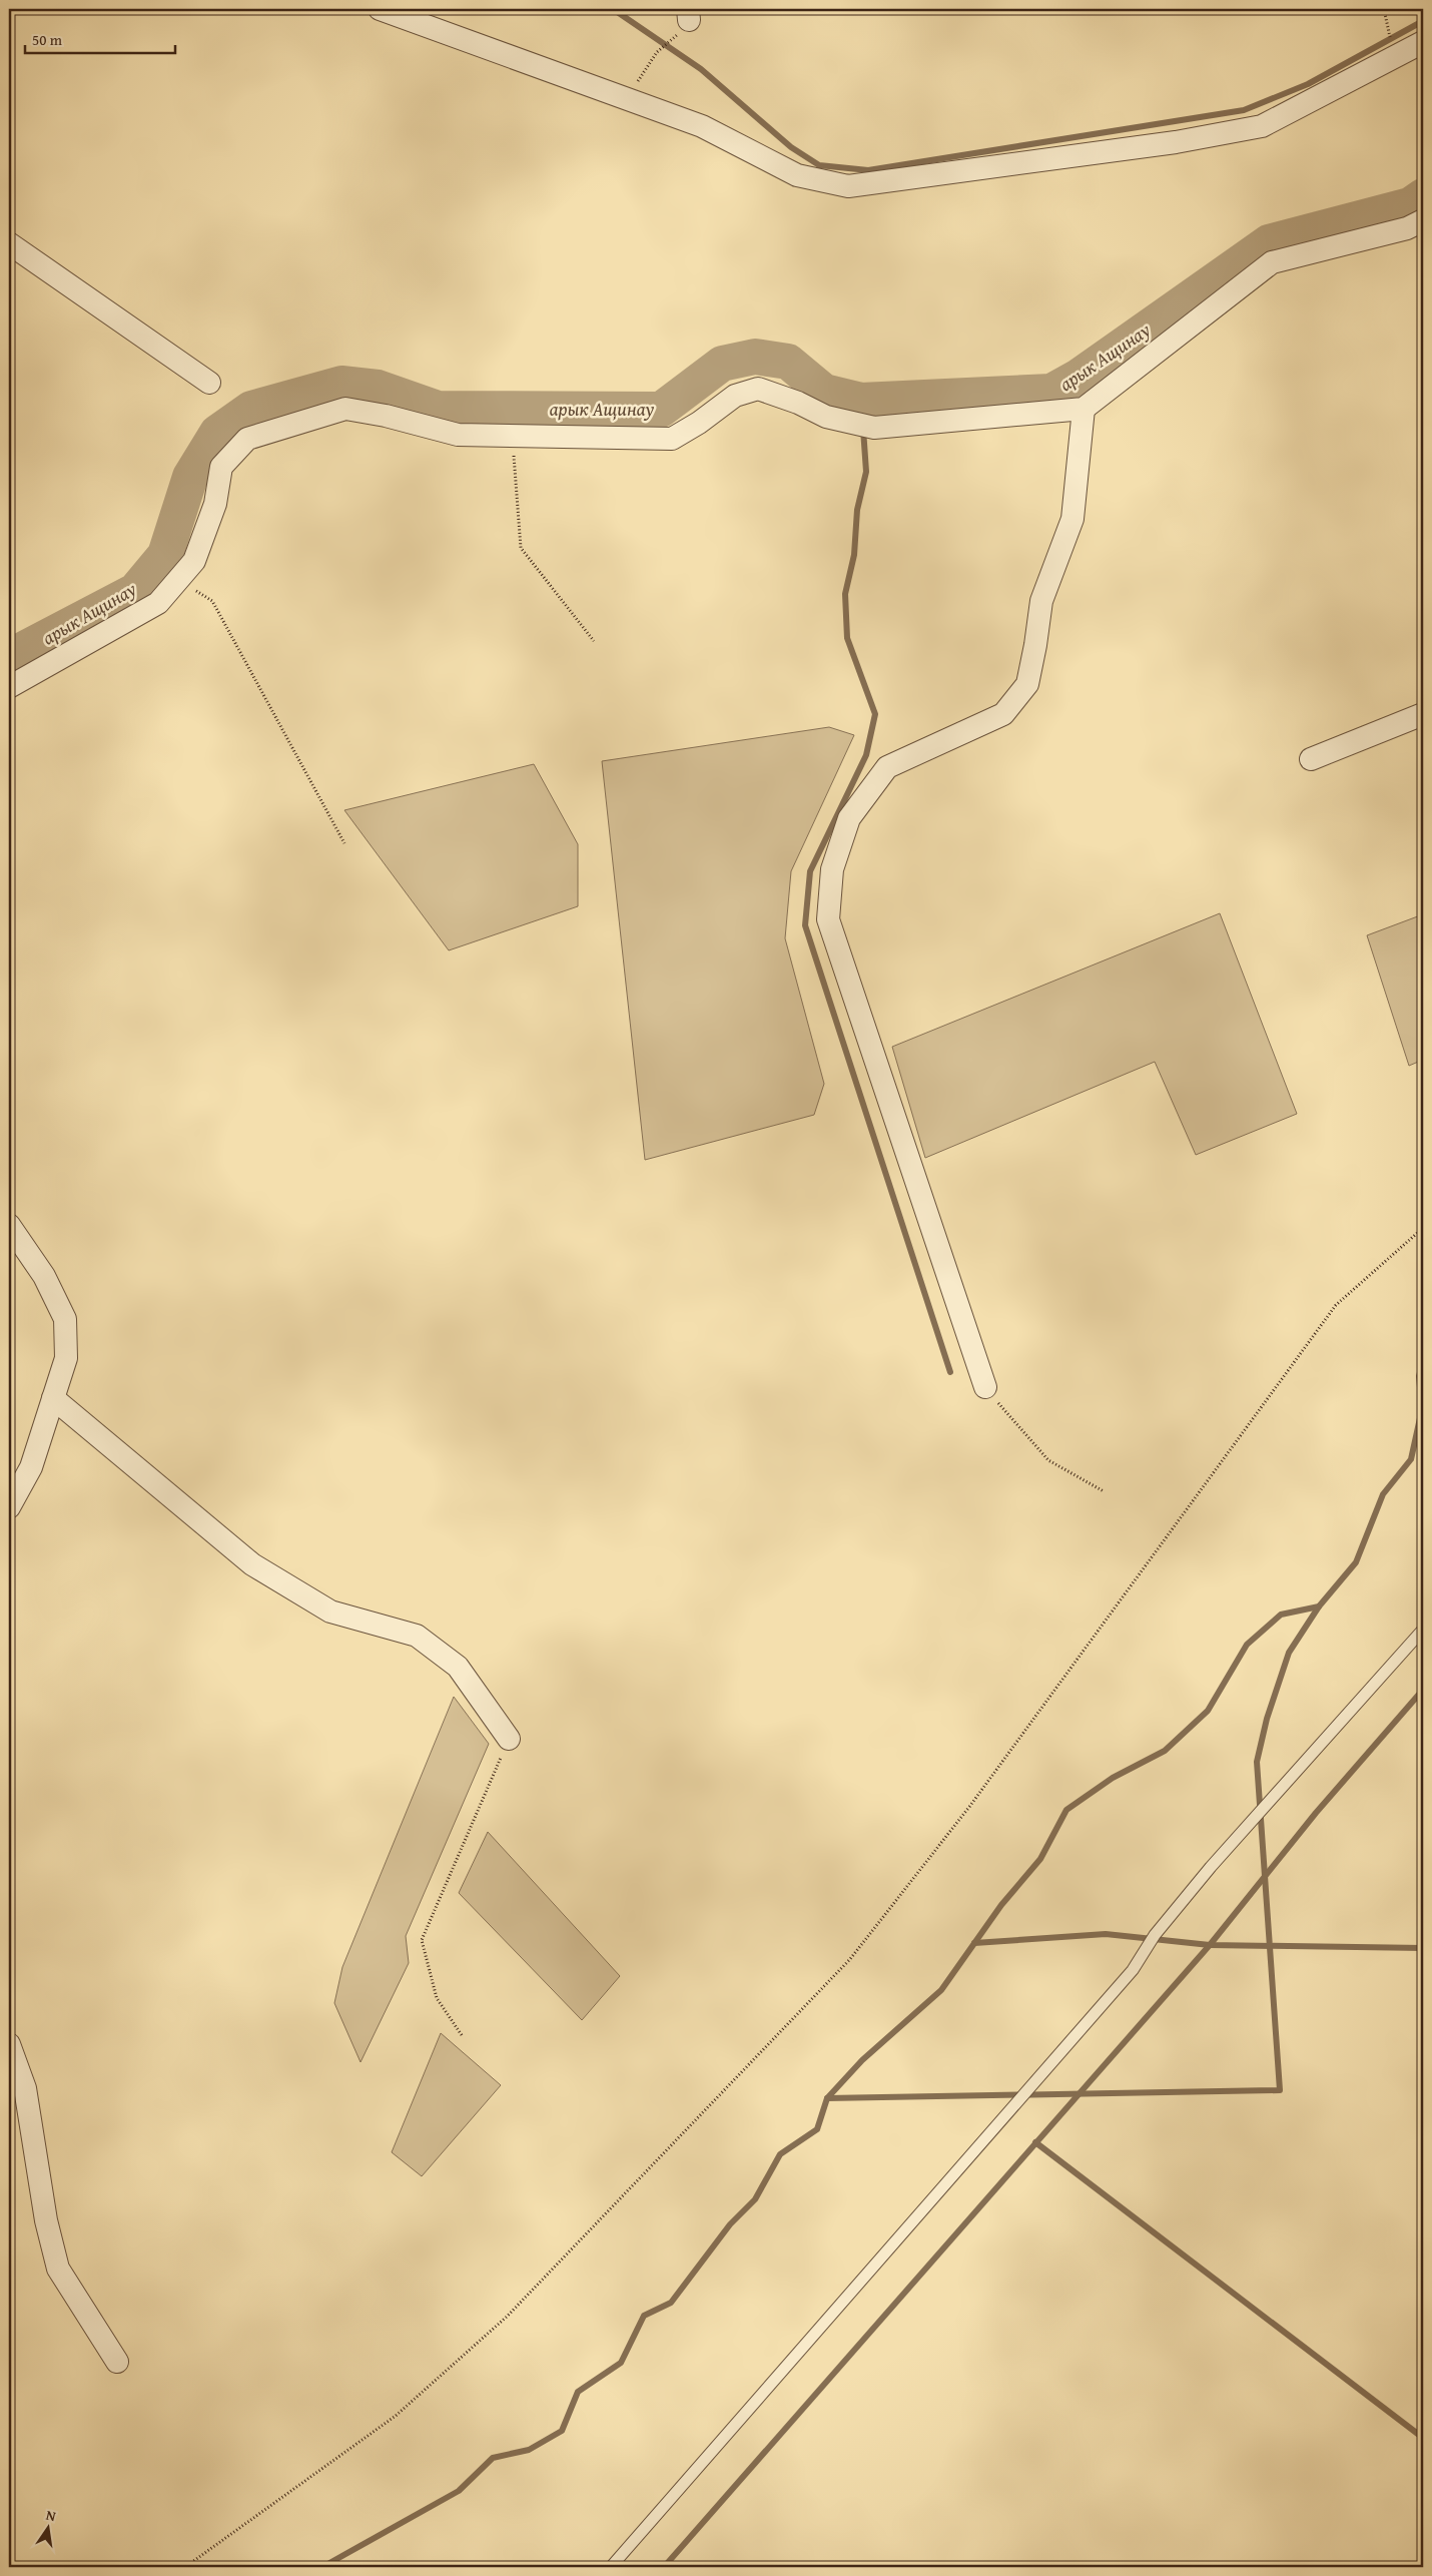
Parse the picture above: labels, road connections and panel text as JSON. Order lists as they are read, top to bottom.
{
  "water": ["арык Ащинау"],
  "scale_bar": "50 m",
  "north": "top"
}
